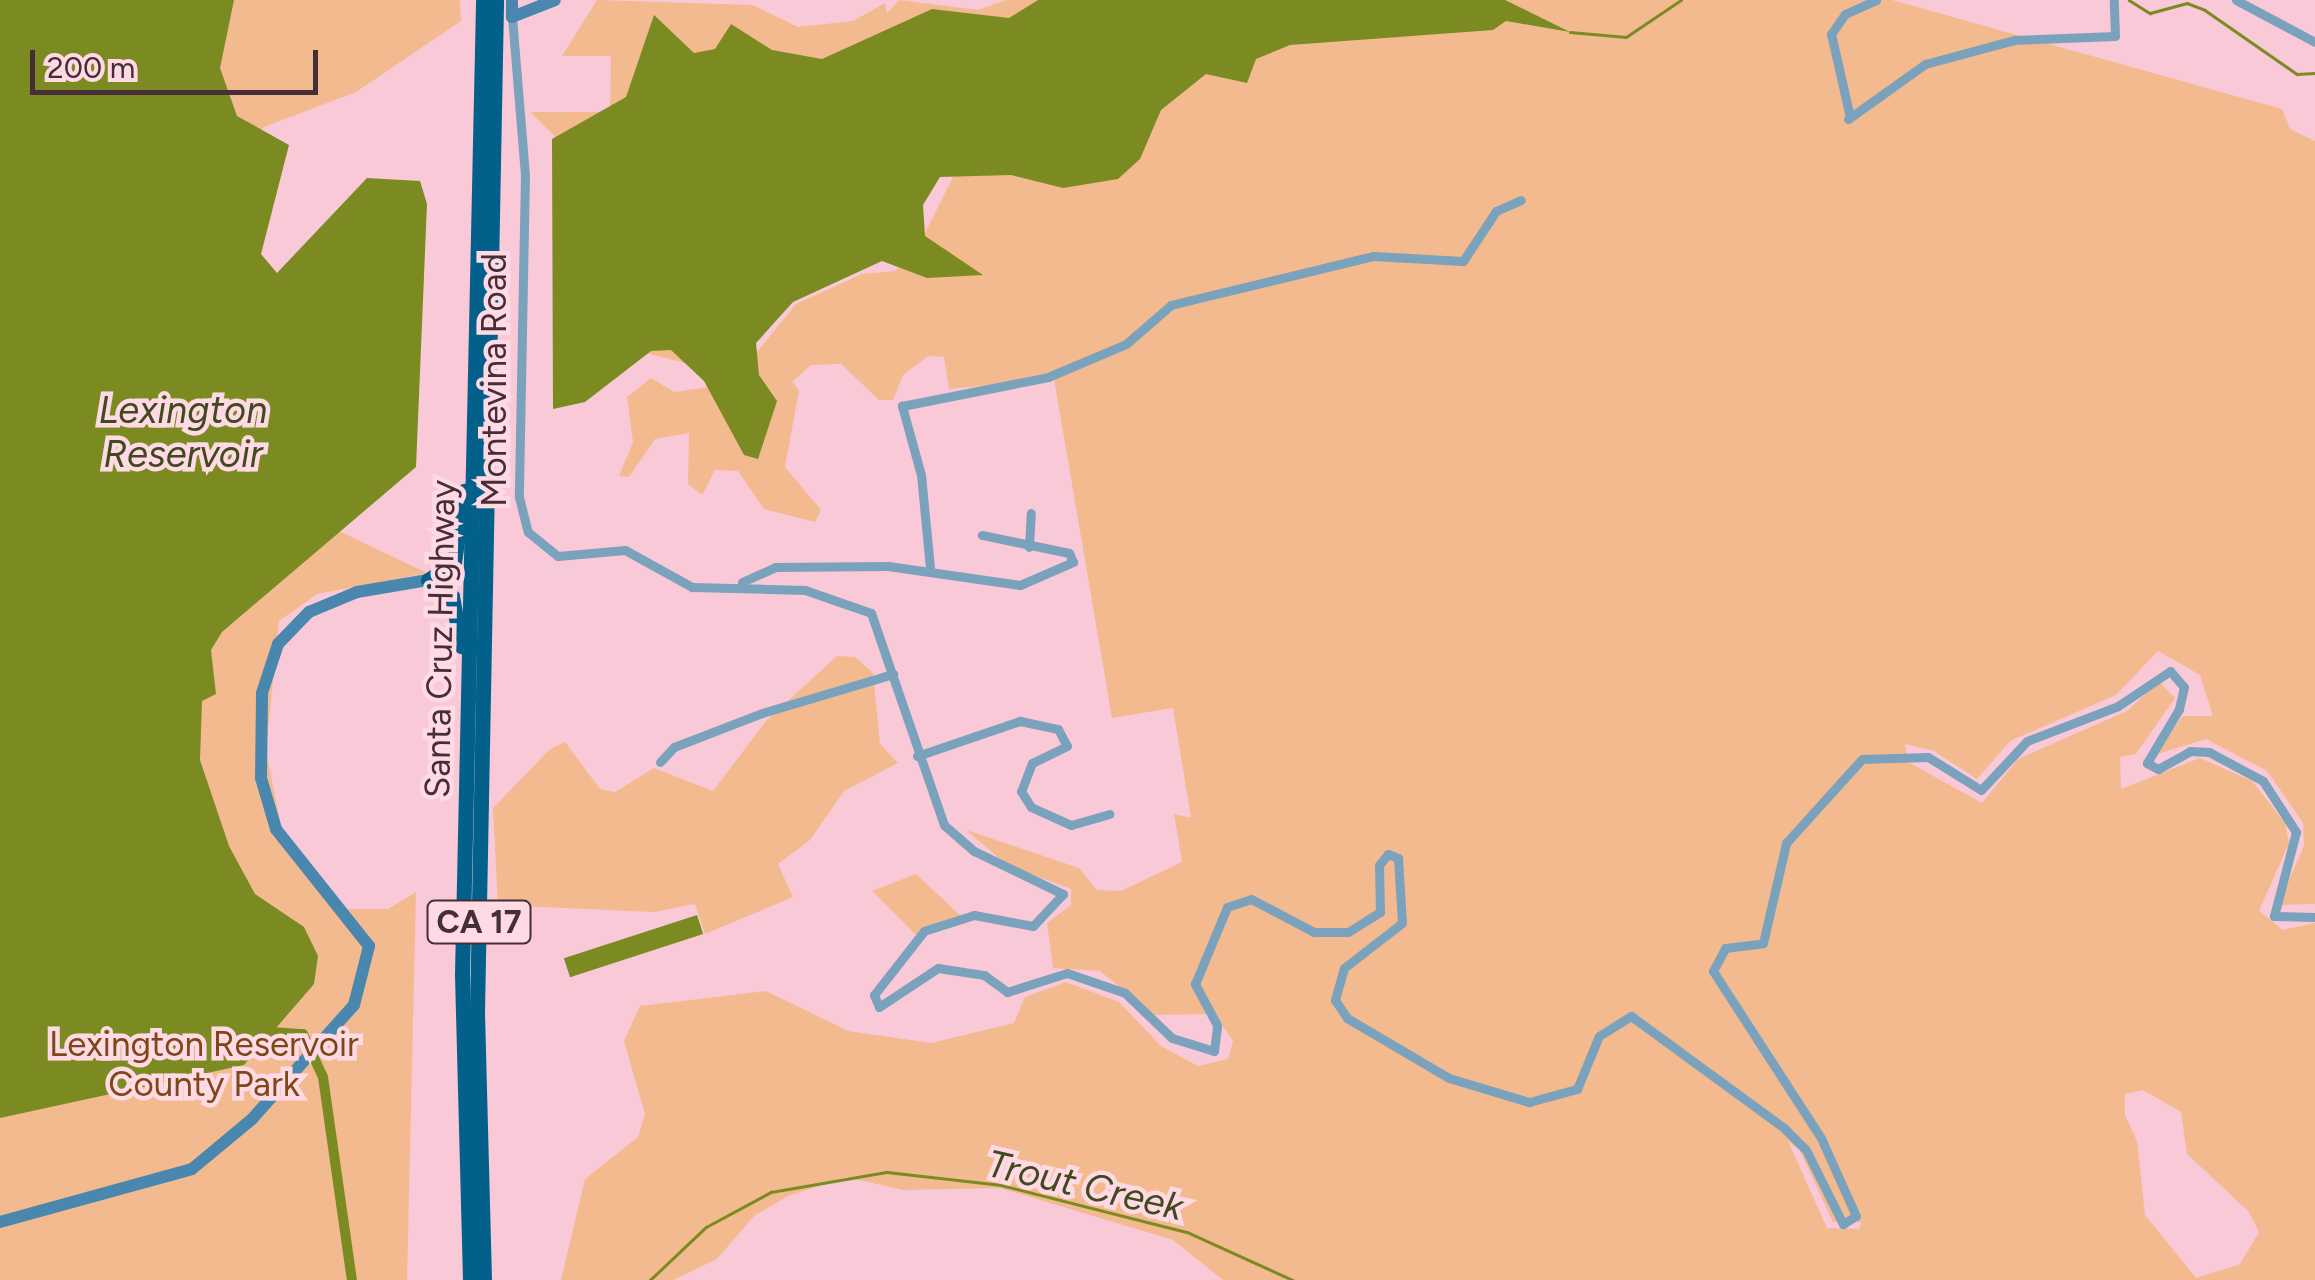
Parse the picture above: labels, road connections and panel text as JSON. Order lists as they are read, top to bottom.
{
  "streets": {
    "highway": ["Santa Cruz Highway", "CA 17"],
    "street": ["Montevina Road"]
  },
  "water": ["Lexington Reservoir", "Trout Creek"],
  "parks": ["Lexington Reservoir County Park"],
  "scale_bar": "200 m"
}
